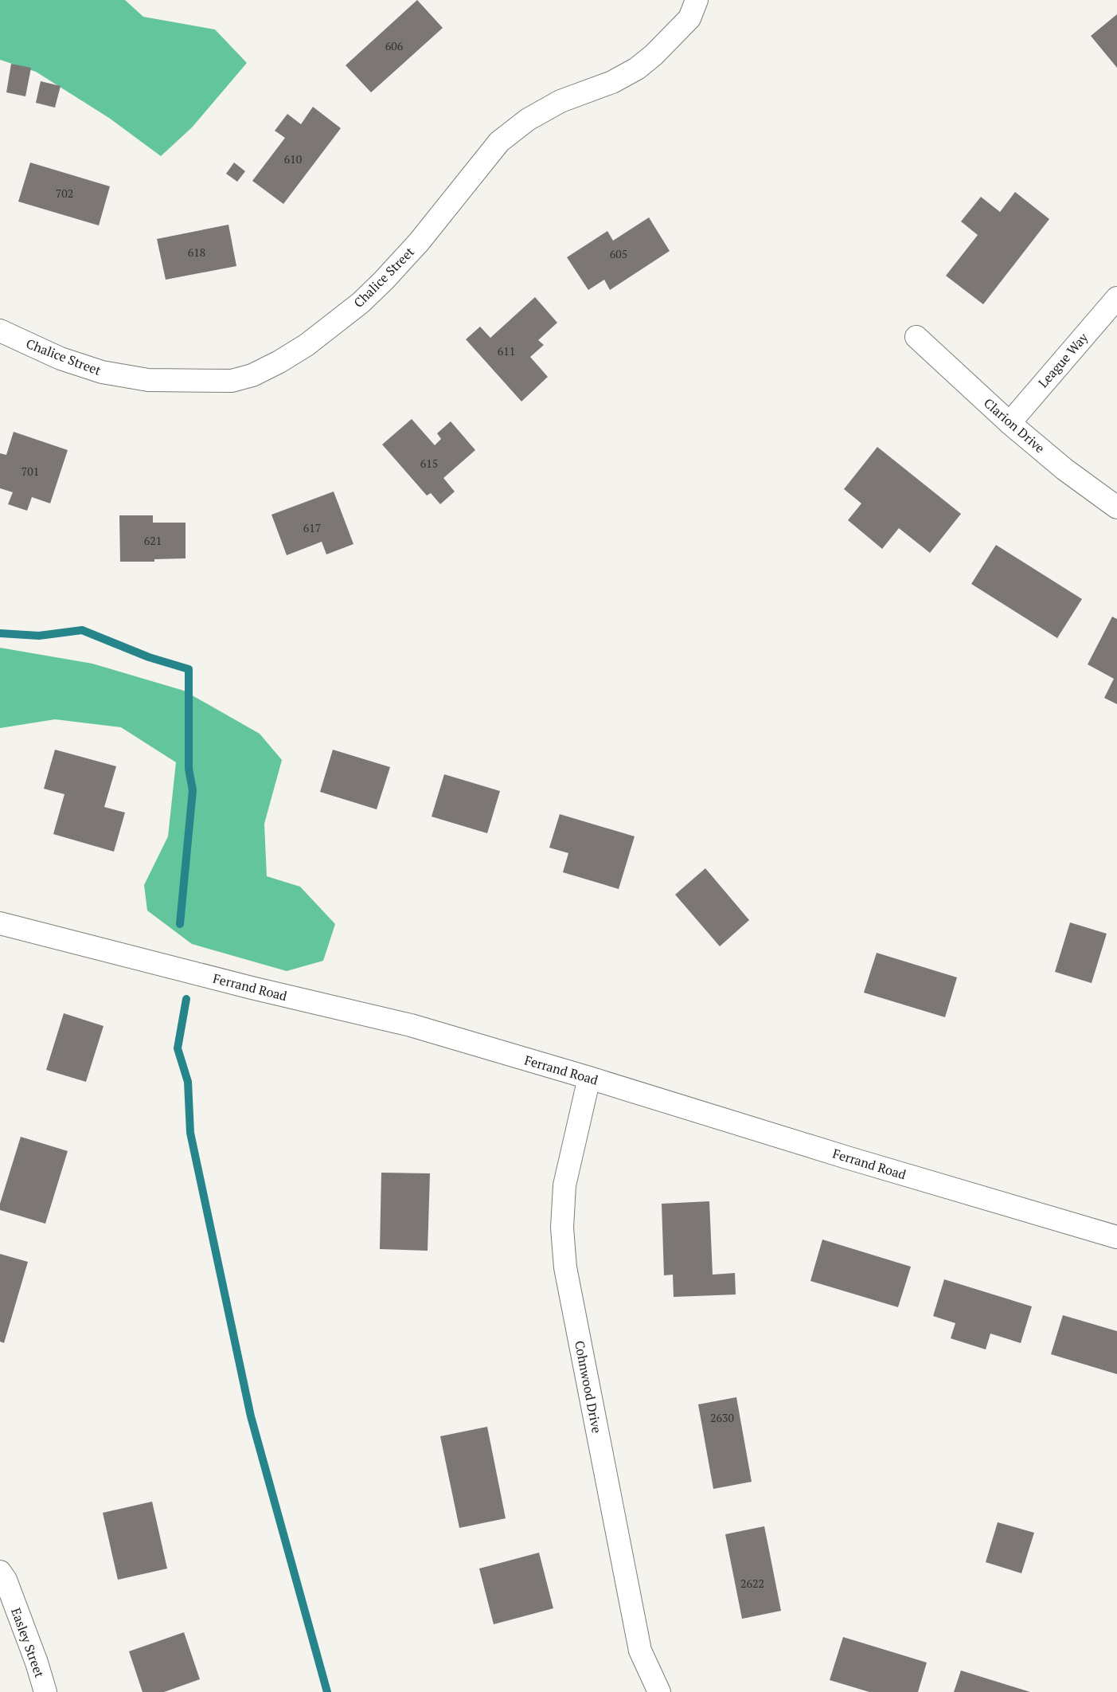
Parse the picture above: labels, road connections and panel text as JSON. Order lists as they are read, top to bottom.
{
  "streets": {
    "street": [
      "Chalice Street",
      "League Way",
      "Clarion Drive",
      "Ferrand Road",
      "Cohnwood Drive",
      "Easley Street"
    ]
  },
  "crossings": [
    ["League Way", "Clarion Drive"],
    ["Ferrand Road", "Cohnwood Drive"]
  ],
  "house_numbers": [
    "606",
    "610",
    "702",
    "618",
    "605",
    "611",
    "615",
    "701",
    "617",
    "621",
    "2630",
    "2622"
  ]
}
